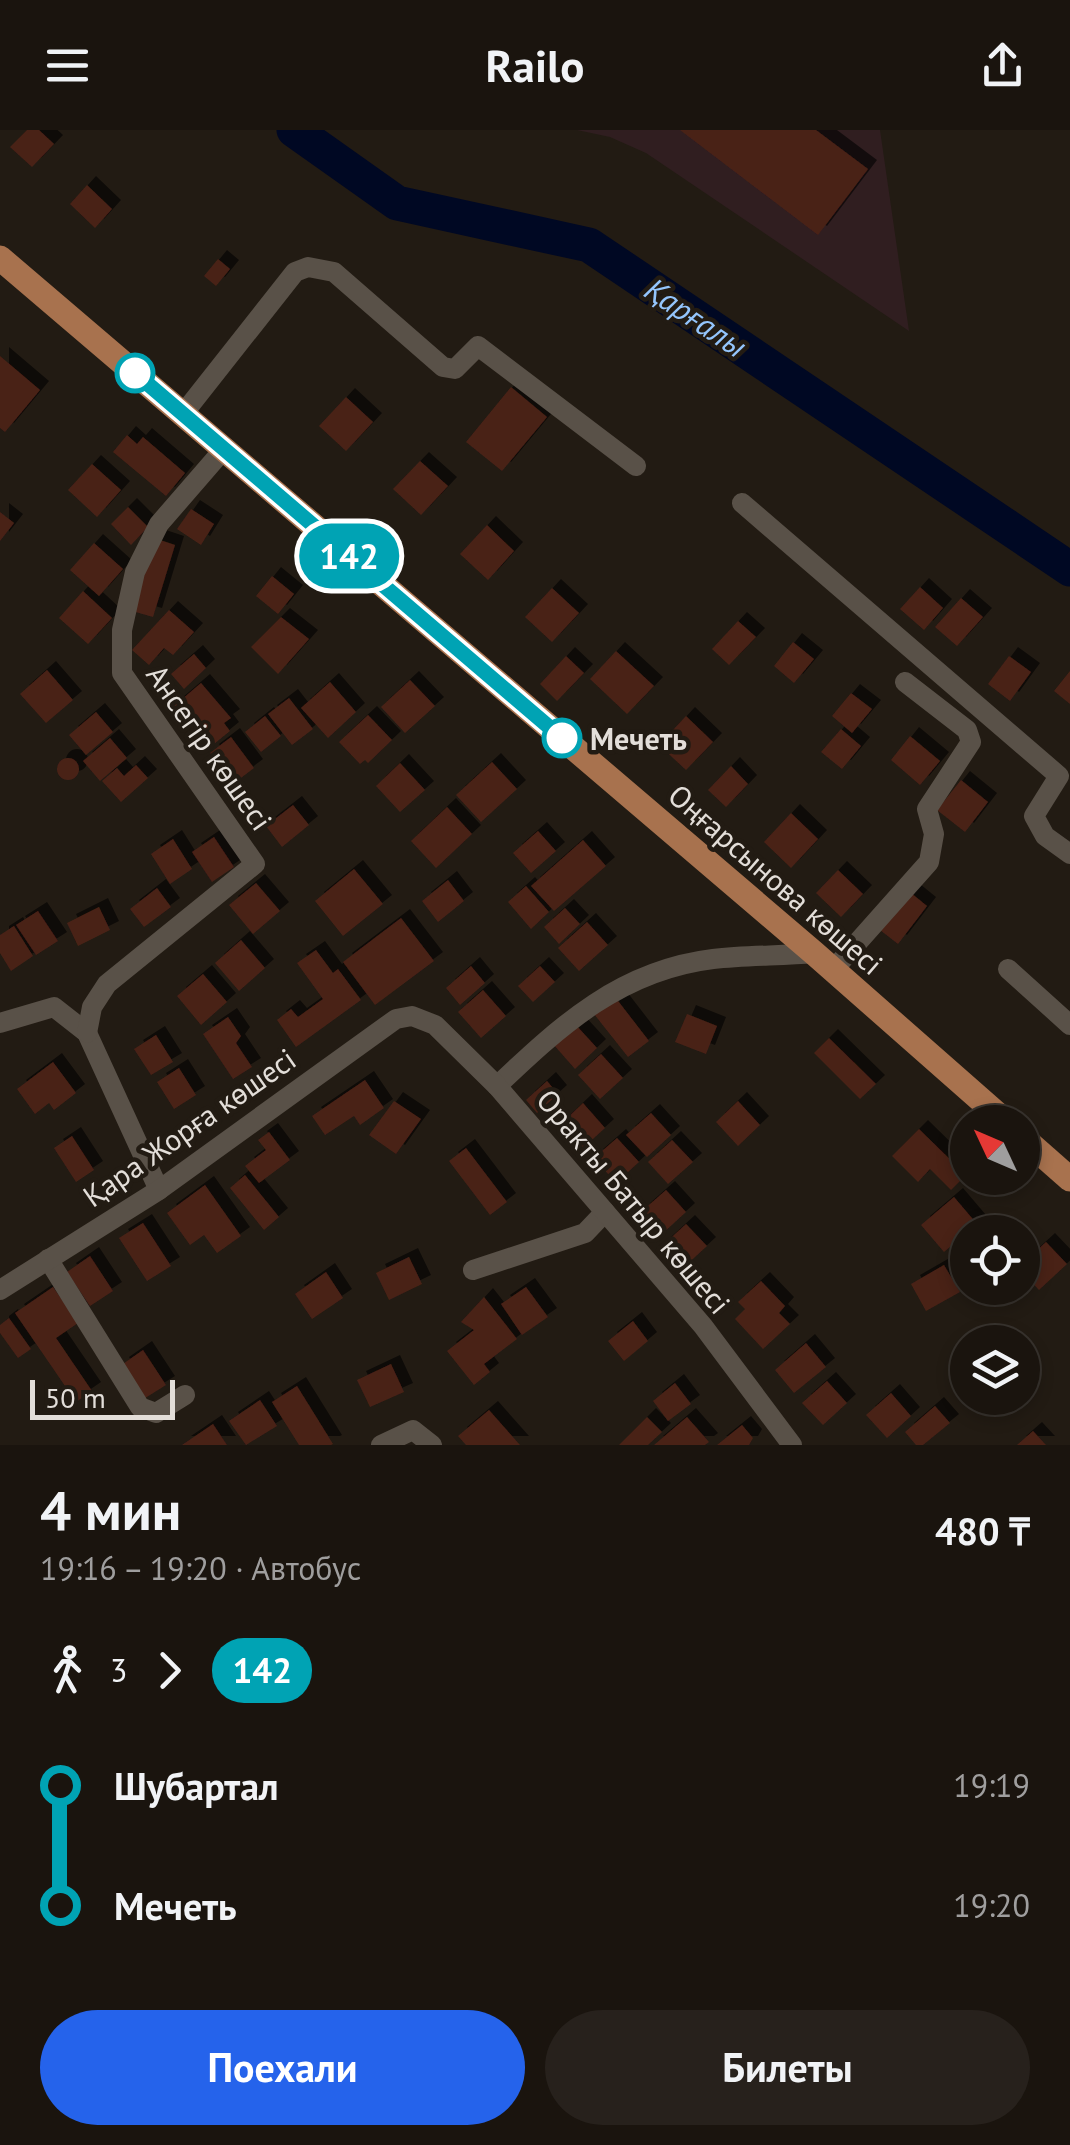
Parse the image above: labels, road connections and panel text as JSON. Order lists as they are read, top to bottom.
{
  "streets": {
    "main road": ["Оңғарсынова көшесі"],
    "street": ["Ансегір көшесі", "Қара Жорға көшесі", "Оракты Батыр көшесі"]
  },
  "crossings": [
    ["Ансегір көшесі", "Оңғарсынова көшесі"],
    ["Қара Жорға көшесі", "Оракты Батыр көшесі"]
  ],
  "water": ["Қарғалы"],
  "places": ["Мечеть"],
  "lines": ["bus line 142"],
  "scale_bar": "50 m",
  "north": "top left",
  "page": {
    "header": "Railo",
    "on_map": "142",
    "scale": "50 m",
    "heading": ["4 мин", "19:16 – 19:20 · Автобус", "480 ₸"],
    "legs": ["3", "142"],
    "list": [
      {
        "name": "Шубартал",
        "value": "19:19"
      },
      {
        "name": "Мечеть",
        "value": "19:20"
      }
    ],
    "buttons": ["Поехали", "Билеты"]
  }
}
